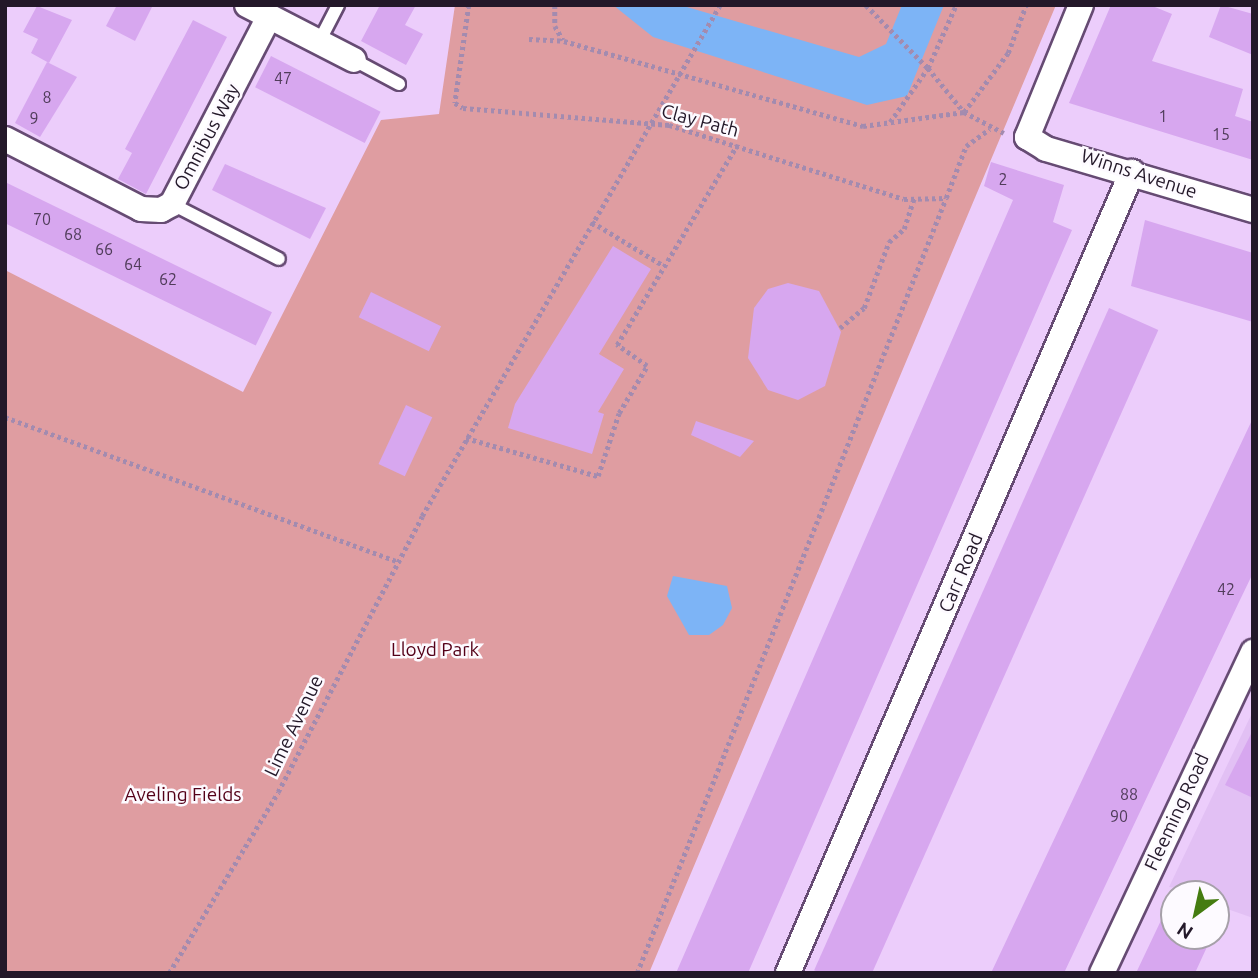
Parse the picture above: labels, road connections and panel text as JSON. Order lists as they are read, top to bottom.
{
  "streets": {
    "street": [
      "Omnibus Way",
      "Winns Avenue",
      "Carr Road",
      "Fleeming Road"
    ],
    "path": ["Clay Path", "Lime Avenue"]
  },
  "crossings": [
    ["Clay Path", "Lime Avenue"],
    ["Winns Avenue", "Carr Road"]
  ],
  "parks": ["Lloyd Park", "Aveling Fields"],
  "house_numbers": [
    "47",
    "8",
    "1",
    "9",
    "15",
    "2",
    "70",
    "68",
    "66",
    "64",
    "62",
    "42",
    "88",
    "90"
  ],
  "north": "bottom left"
}
